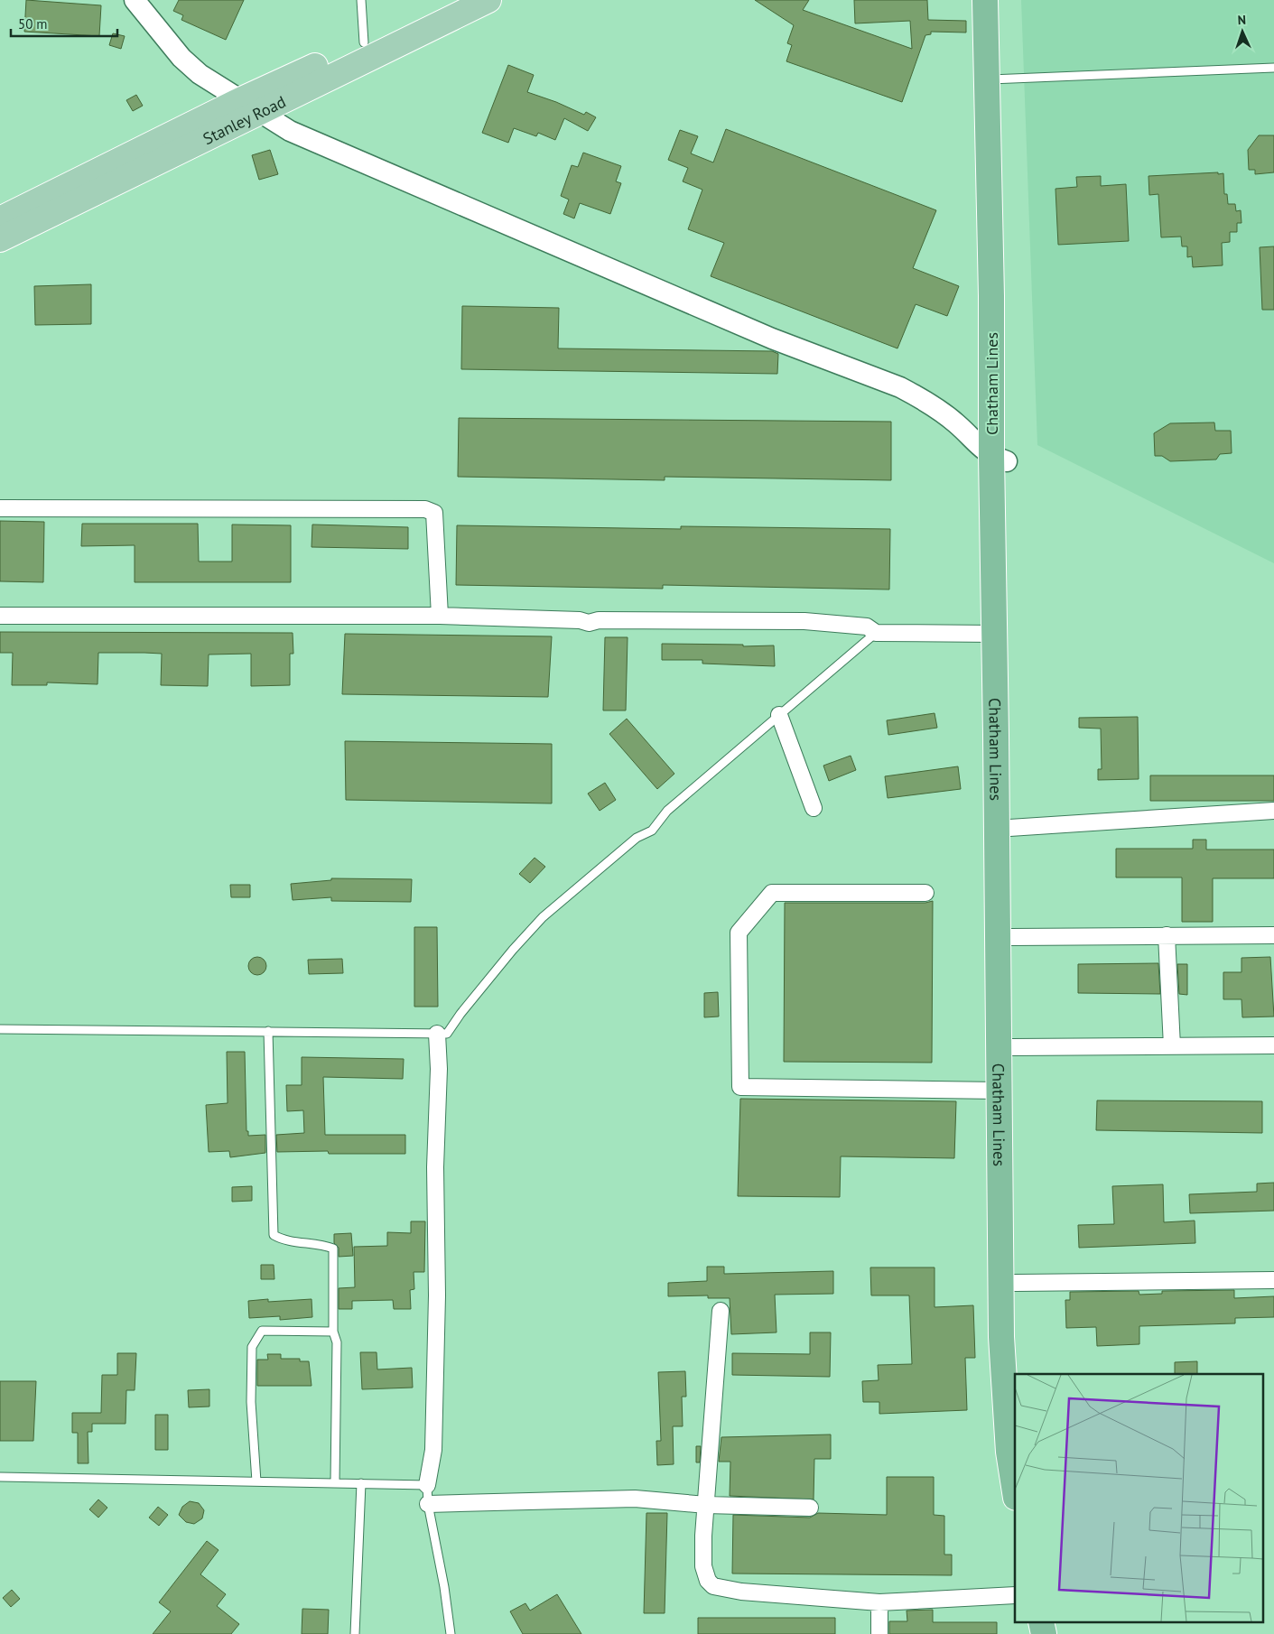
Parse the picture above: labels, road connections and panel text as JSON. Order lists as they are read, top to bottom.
{
  "streets": {
    "highway": ["Chatham Lines"],
    "main road": ["Stanley Road"]
  },
  "scale_bar": "50 m",
  "north": "top"
}
